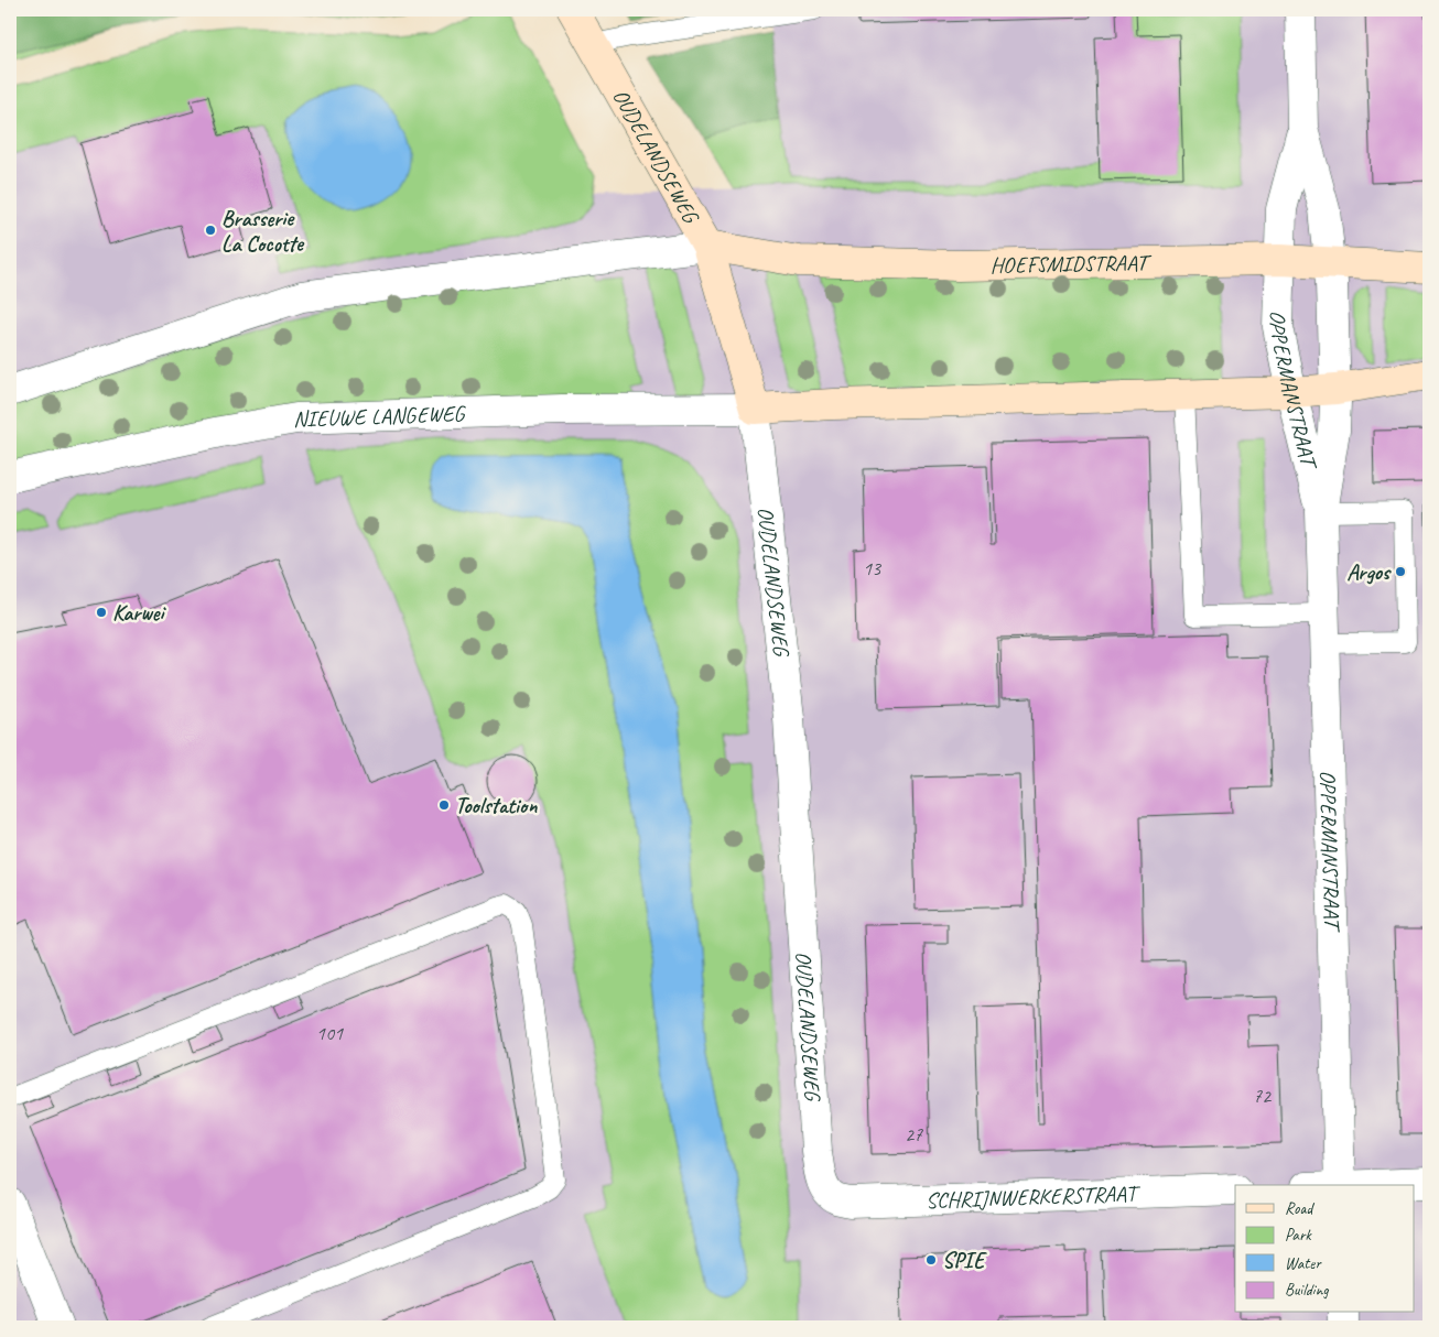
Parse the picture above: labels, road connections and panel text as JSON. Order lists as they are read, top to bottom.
{
  "streets": {
    "street": [
      "OUDELANDSEWEG",
      "HOEFSMIDSTRAAT",
      "OPPERMANSTRAAT",
      "NIEUWE LANGEWEG",
      "SCHRIJNWERKERSTRAAT"
    ]
  },
  "crossings": [
    ["OUDELANDSEWEG", "HOEFSMIDSTRAAT"],
    ["OUDELANDSEWEG", "NIEUWE LANGEWEG"],
    ["OUDELANDSEWEG", "SCHRIJNWERKERSTRAAT"],
    ["HOEFSMIDSTRAAT", "OPPERMANSTRAAT"]
  ],
  "places": [
    "Brasserie La Cocotte",
    "Argos",
    "Karwei",
    "Toolstation",
    "SPIE"
  ],
  "house_numbers": [
    "13",
    "101",
    "72",
    "27"
  ],
  "legend": [
    "Road",
    "Park",
    "Water",
    "Building"
  ]
}
